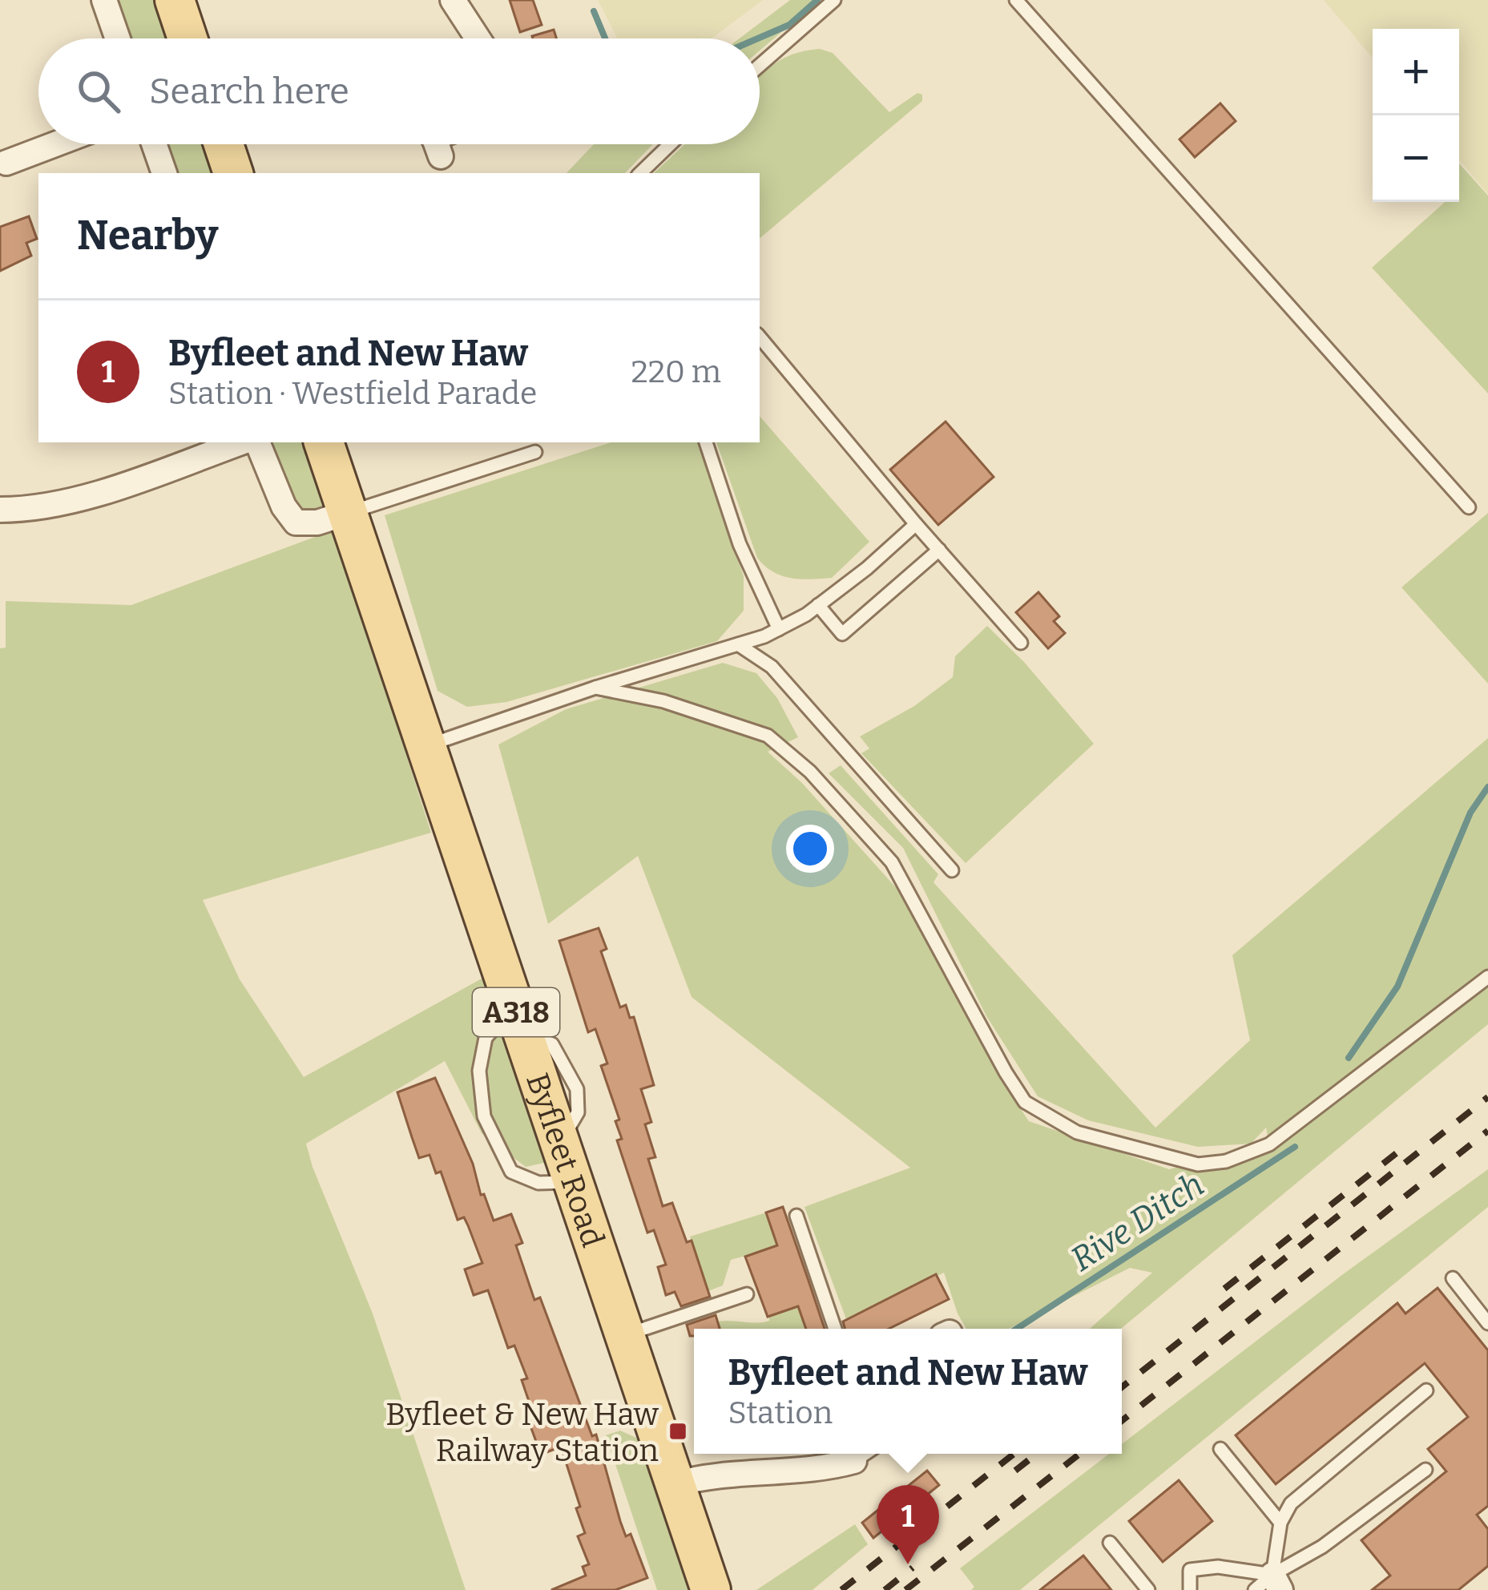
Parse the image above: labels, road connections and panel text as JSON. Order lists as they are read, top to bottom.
{
  "streets": {
    "main road": ["A318", "Byfleet Road"]
  },
  "water": ["Rive Ditch"],
  "places": {
    "transit": ["Byfleet & New Haw Railway Station"]
  },
  "page": {
    "map_buttons": ["+", "−"],
    "search": "Search here",
    "heading": "Nearby",
    "list": [
      {
        "mark": "1",
        "name": "Byfleet and New Haw",
        "note": "Station · Westfield Parade",
        "value": "220 m"
      }
    ],
    "popup": ["Byfleet and New Haw", "Station"],
    "pins": "1"
  }
}
